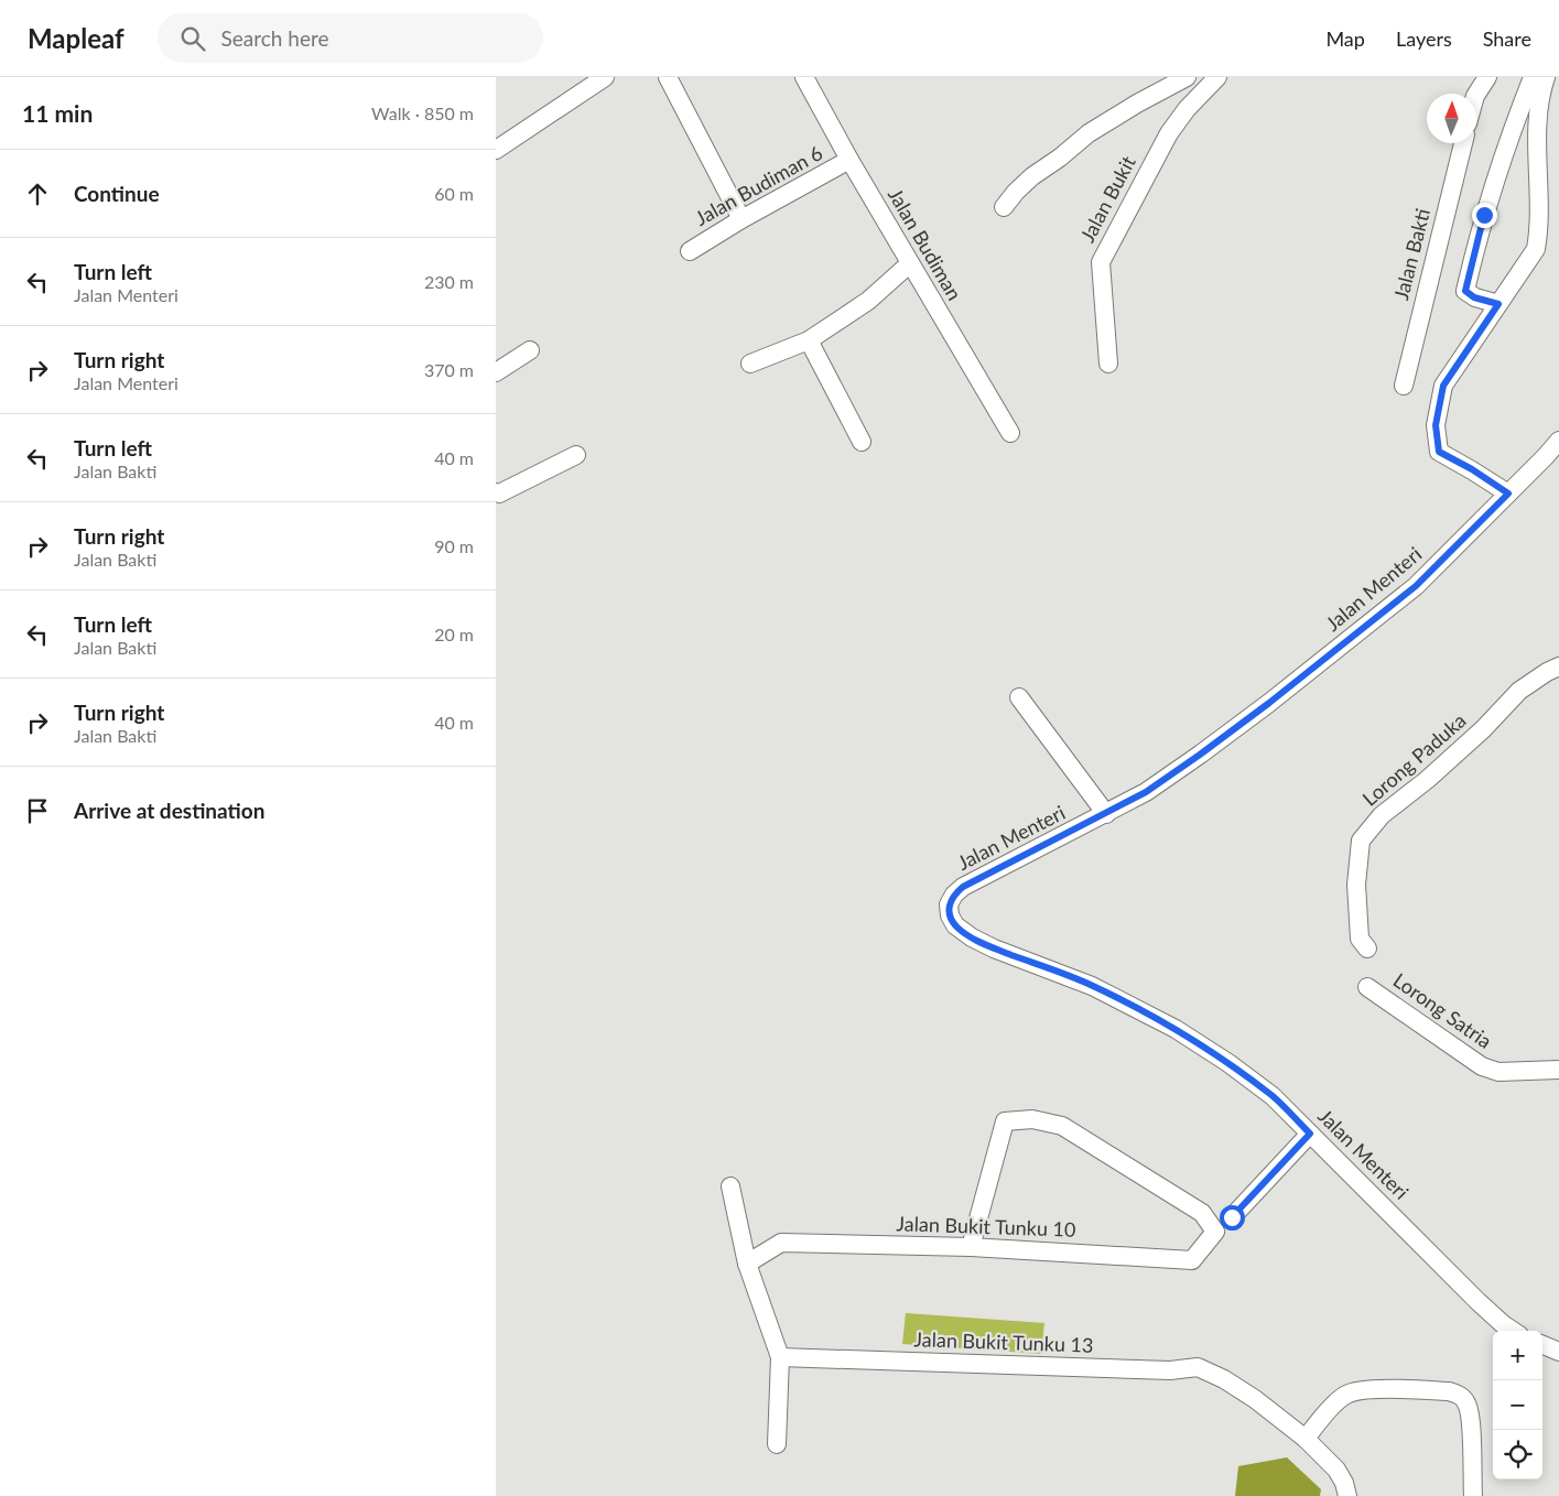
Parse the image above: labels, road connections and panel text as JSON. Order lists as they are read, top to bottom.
{
  "streets": {
    "street": [
      "Jalan Budiman 6",
      "Jalan Bukit",
      "Jalan Budiman",
      "Jalan Bakti",
      "Jalan Menteri",
      "Lorong Paduka",
      "Lorong Satria",
      "Jalan Bukit Tunku 10",
      "Jalan Bukit Tunku 13"
    ]
  },
  "crossings": [
    ["Jalan Budiman 6", "Jalan Budiman"]
  ],
  "north": "top",
  "page": {
    "header": "Mapleaf",
    "search": "Search here",
    "nav": ["Map", "Layers", "Share"],
    "heading": ["11 min", "Walk · 850 m"],
    "list": [
      ["Continue", "60 m"],
      ["Turn left", "Jalan Menteri", "230 m"],
      ["Turn right", "Jalan Menteri", "370 m"],
      ["Turn left", "Jalan Bakti", "40 m"],
      ["Turn right", "Jalan Bakti", "90 m"],
      ["Turn left", "Jalan Bakti", "20 m"],
      ["Turn right", "Jalan Bakti", "40 m"],
      "Arrive at destination"
    ],
    "map_buttons": ["+", "−"]
  }
}
